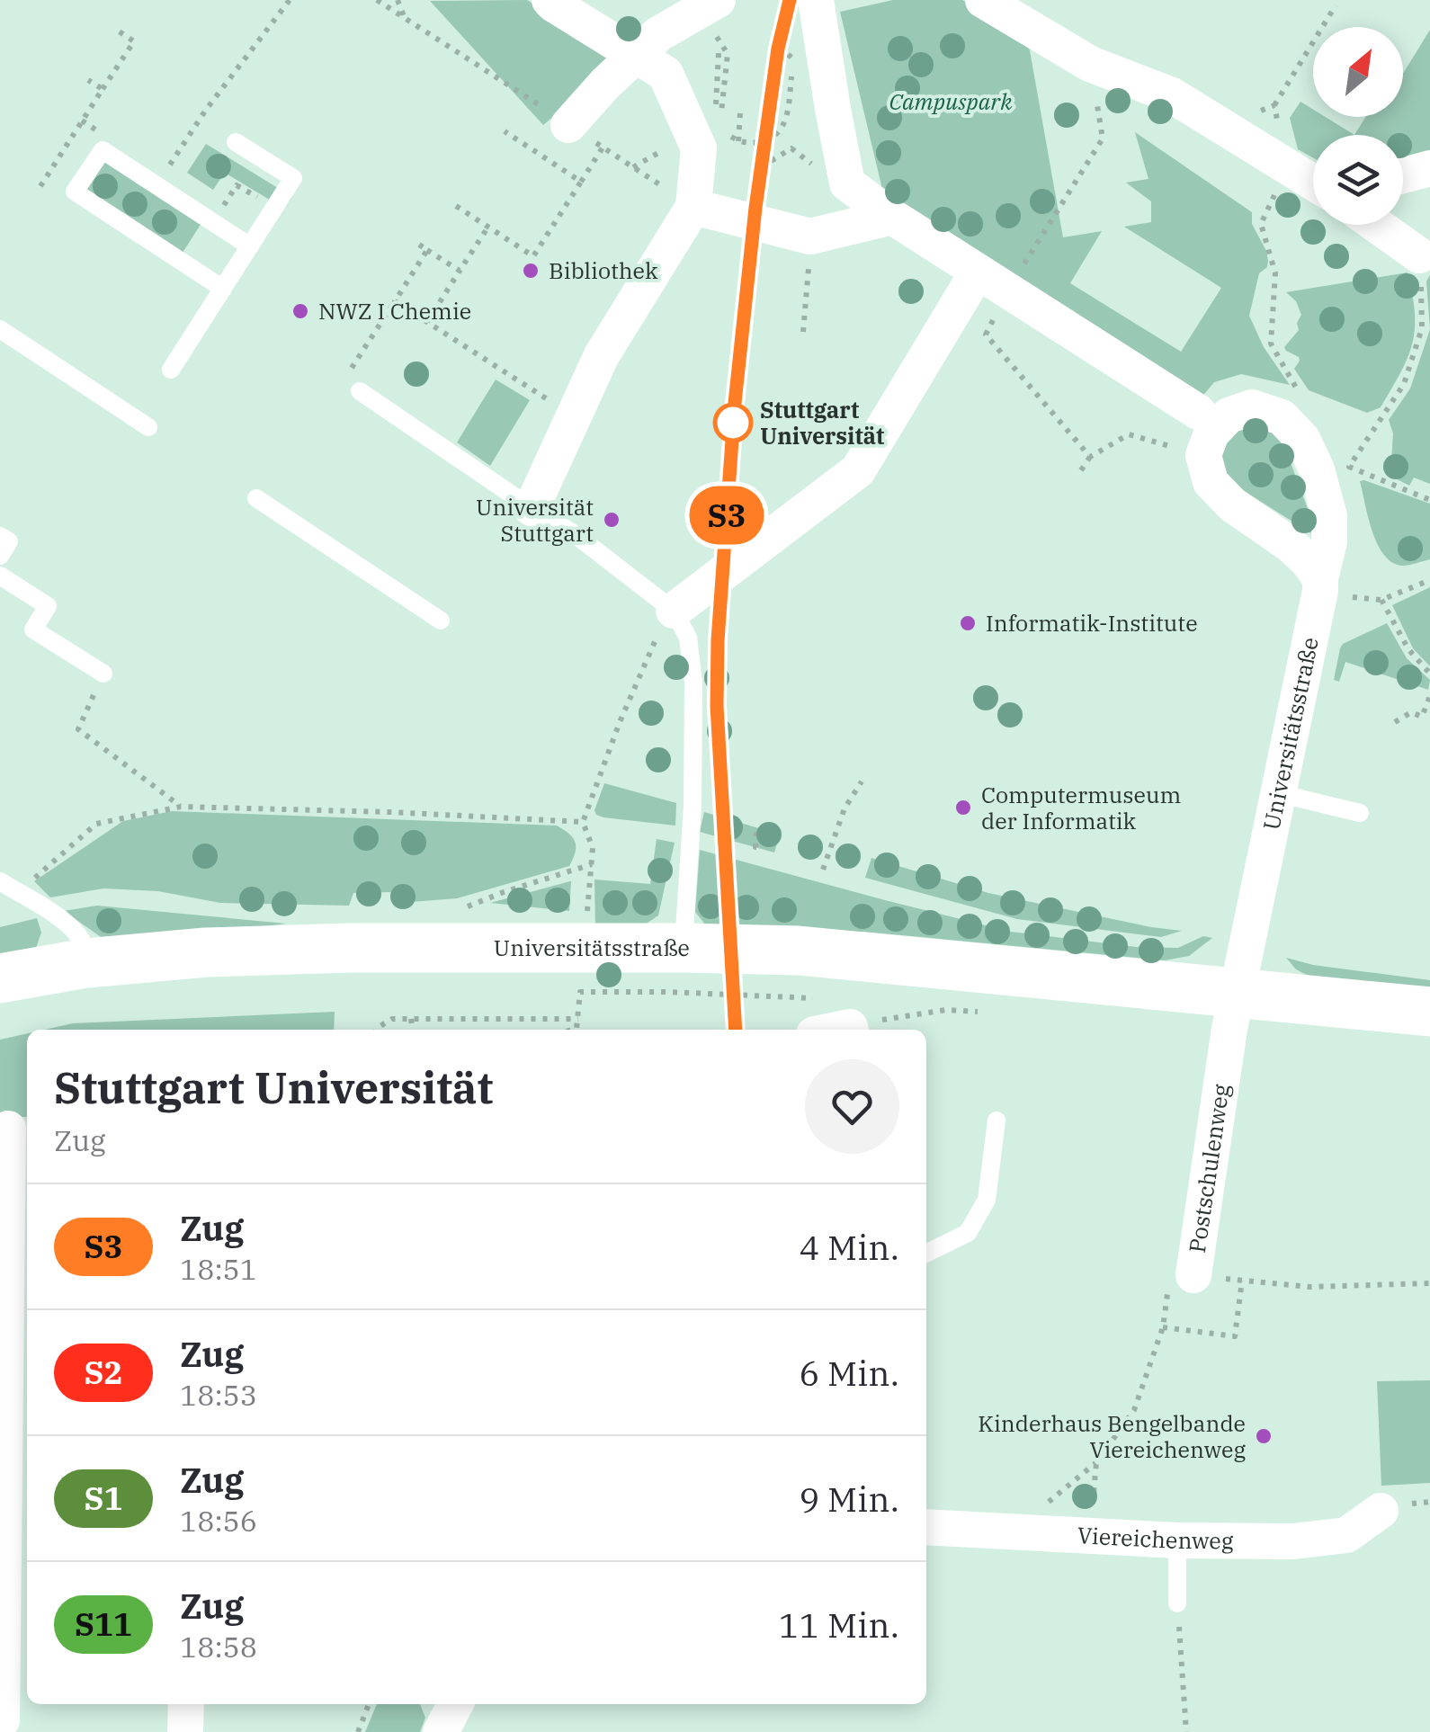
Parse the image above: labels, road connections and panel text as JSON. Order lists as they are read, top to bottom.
{
  "streets": {
    "street": ["Universitätsstraße", "Postschulenweg", "Viereichenweg"]
  },
  "crossings": [
    ["Universitätsstraße", "Postschulenweg"],
    ["Postschulenweg", "Viereichenweg"]
  ],
  "parks": ["Campuspark"],
  "places": [
    "Bibliothek",
    "NWZ I Chemie",
    "Stuttgart Universität",
    "Universität Stuttgart",
    "Informatik-Institute",
    "Computermuseum der Informatik",
    "Kinderhaus Bengelbande Viereichenweg"
  ],
  "north": "top right",
  "page": {
    "on_map": "S3",
    "heading": ["Stuttgart Universität", "Zug"],
    "list": [
      {
        "mark": "S3",
        "name": "Zug",
        "note": "18:51",
        "value": "4 Min."
      },
      {
        "mark": "S2",
        "name": "Zug",
        "note": "18:53",
        "value": "6 Min."
      },
      {
        "mark": "S1",
        "name": "Zug",
        "note": "18:56",
        "value": "9 Min."
      },
      {
        "mark": "S11",
        "name": "Zug",
        "note": "18:58",
        "value": "11 Min."
      }
    ]
  }
}
